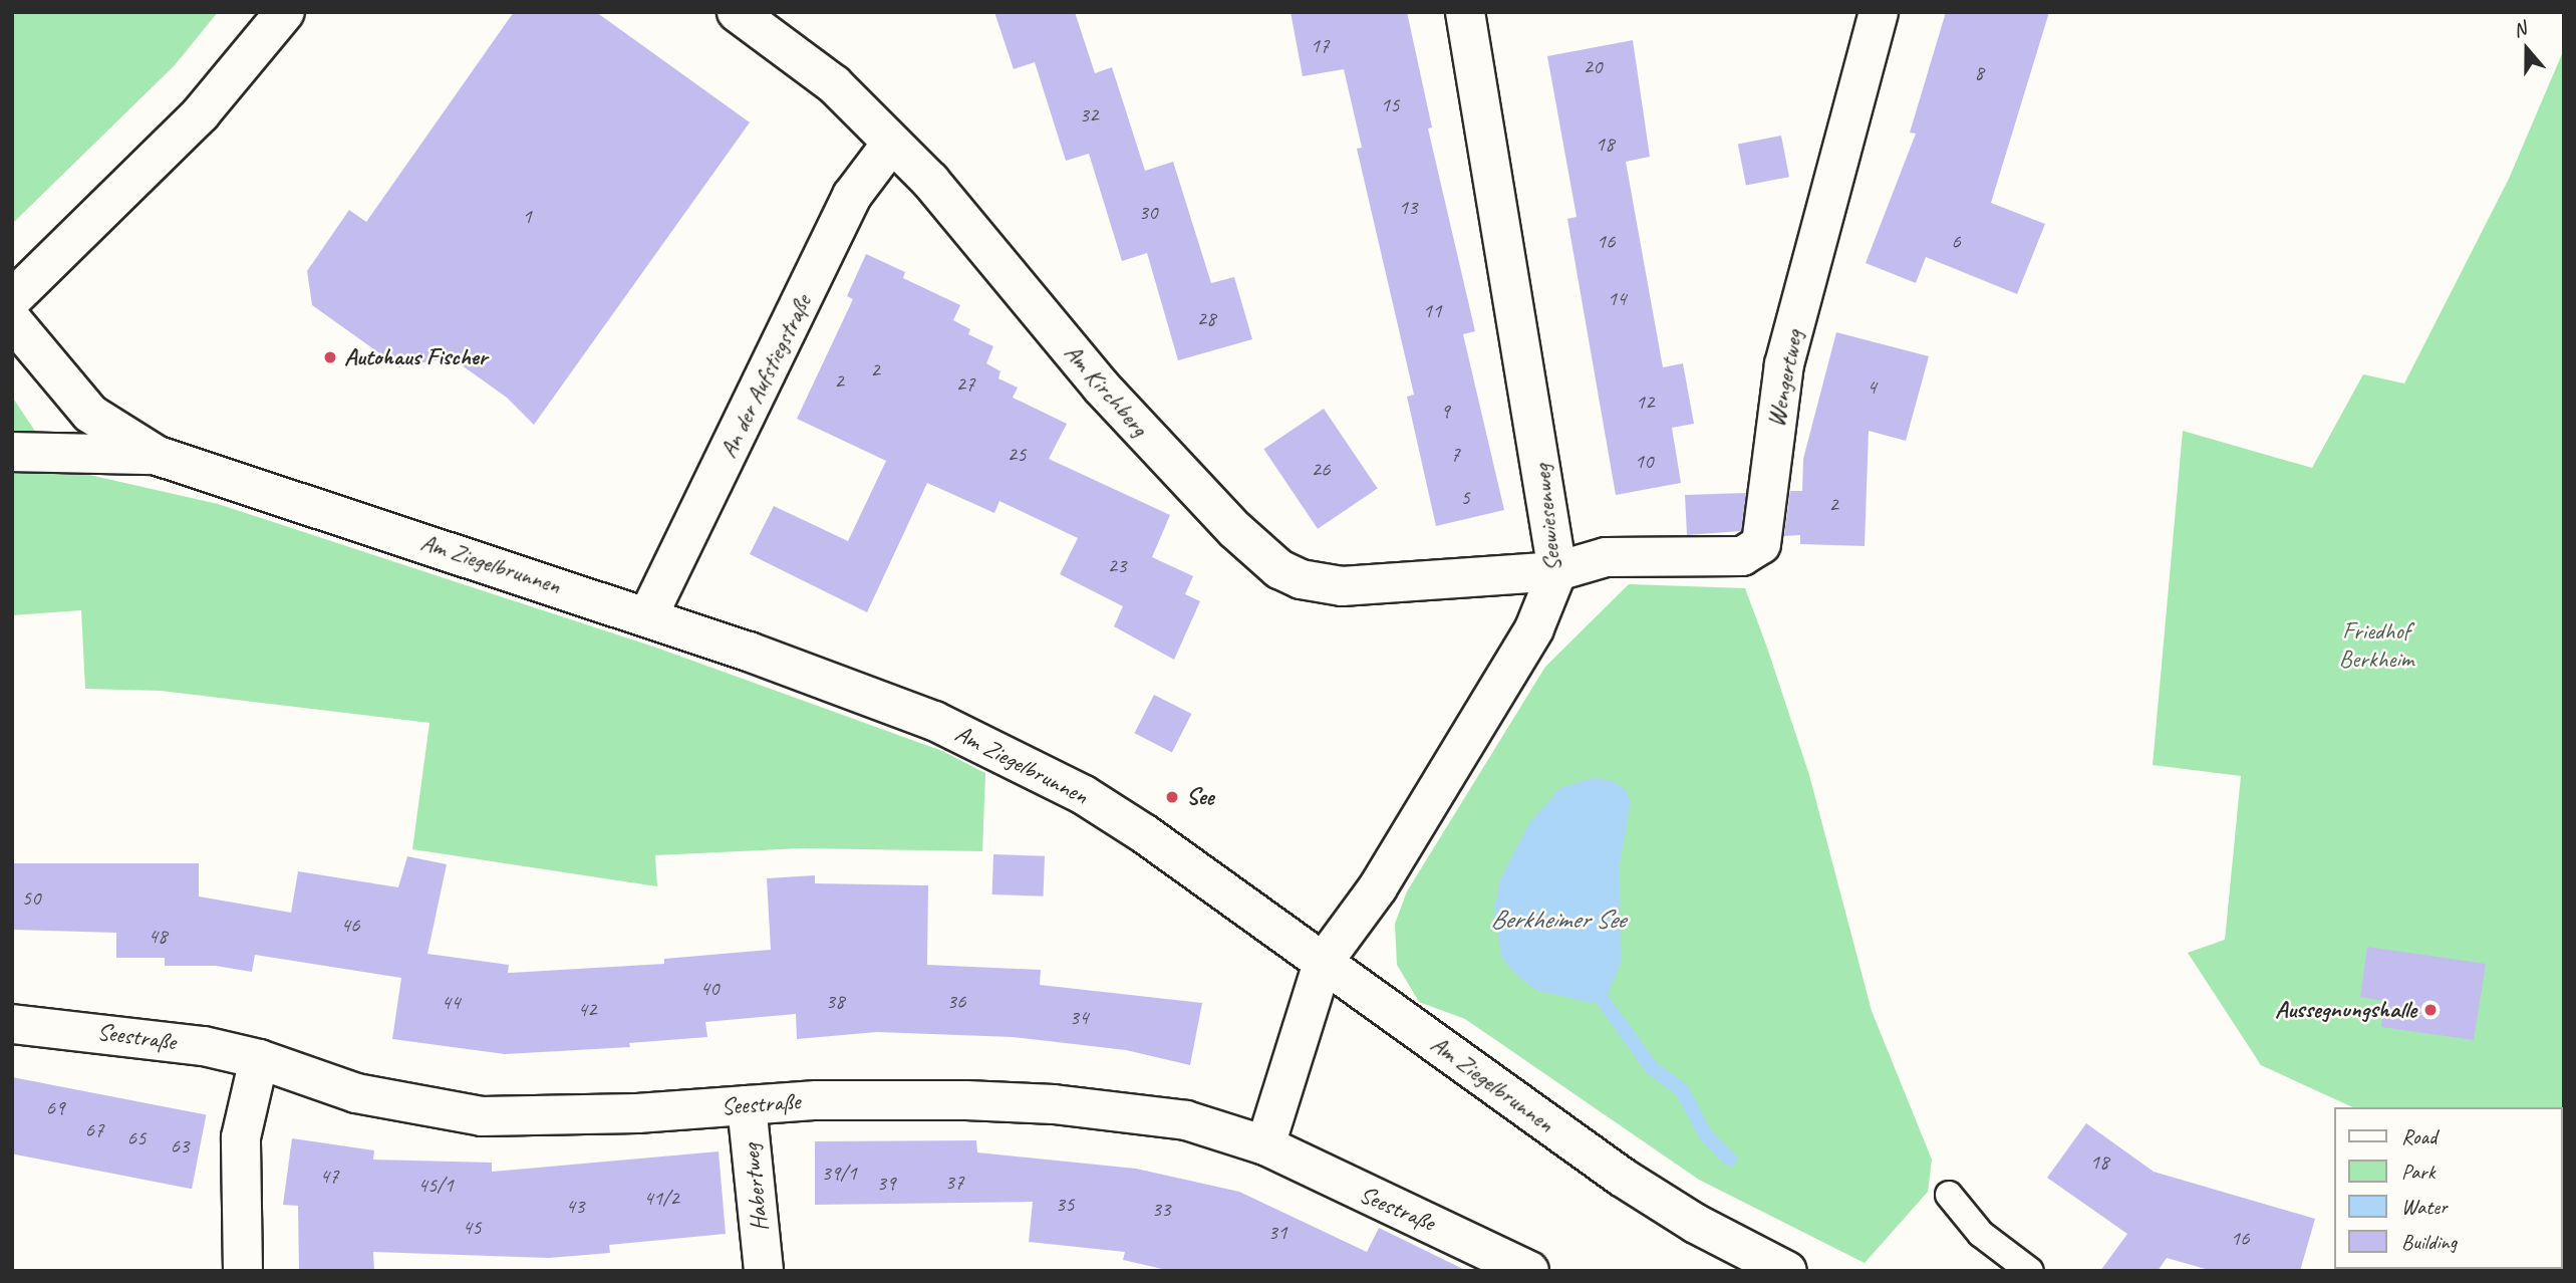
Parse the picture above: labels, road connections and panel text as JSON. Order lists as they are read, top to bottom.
{
  "streets": {
    "street": [
      "An der Aufstiegstraße",
      "Wengertweg",
      "Am Kirchberg",
      "Seewiesenweg",
      "Am Ziegelbrunnen",
      "Seestraße",
      "Habertweg"
    ]
  },
  "crossings": [
    ["An der Aufstiegstraße", "Am Kirchberg"],
    ["An der Aufstiegstraße", "Am Ziegelbrunnen"],
    ["Wengertweg", "Am Kirchberg"],
    ["Wengertweg", "Seewiesenweg"],
    ["Am Kirchberg", "Seewiesenweg"],
    ["Seewiesenweg", "Am Ziegelbrunnen"],
    ["Seestraße", "Habertweg"]
  ],
  "water": ["Berkheimer See"],
  "parks": ["Friedhof Berkheim"],
  "places": ["Autohaus Fischer", "See", "Aussegnungshalle"],
  "house_numbers": [
    "17",
    "20",
    "8",
    "15",
    "32",
    "18",
    "13",
    "30",
    "1",
    "16",
    "6",
    "14",
    "11",
    "28",
    "2",
    "2",
    "27",
    "4",
    "12",
    "9",
    "25",
    "7",
    "10",
    "26",
    "5",
    "2",
    "23",
    "50",
    "46",
    "48",
    "40",
    "38",
    "36",
    "44",
    "42",
    "34",
    "69",
    "67",
    "65",
    "63",
    "18",
    "39/1",
    "47",
    "37",
    "39",
    "45/1",
    "41/2",
    "35",
    "43",
    "33",
    "45",
    "31",
    "16"
  ],
  "legend": [
    "Road",
    "Park",
    "Water",
    "Building"
  ],
  "north": "top"
}
